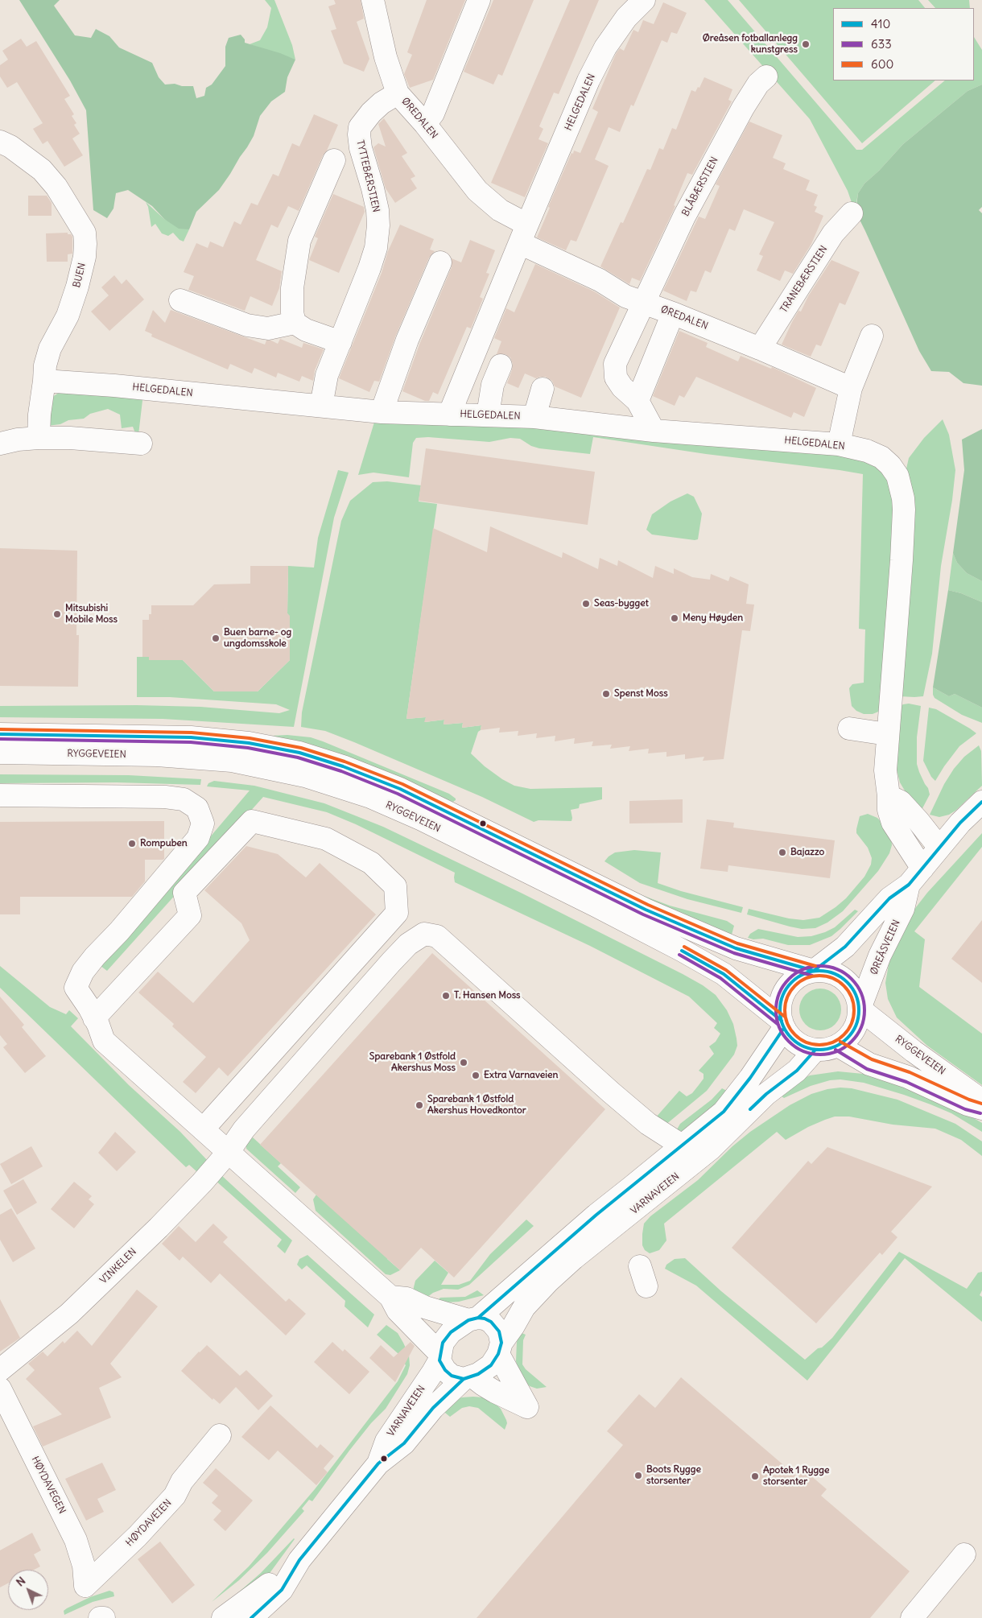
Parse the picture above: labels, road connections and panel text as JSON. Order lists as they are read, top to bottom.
{
  "streets": {
    "street": [
      "HELGEDALEN",
      "ØREDALEN",
      "TYTTEBÆRSTIEN",
      "BLÅBÆRSTIEN",
      "BUEN",
      "TRANEBÆRSTIEN",
      "RYGGEVEIEN",
      "ØREÅSVEIEN",
      "VARNAVEIEN",
      "VINKELEN",
      "HØYDAVEGEN",
      "HØYDAVEIEN"
    ]
  },
  "crossings": [
    ["HELGEDALEN", "ØREDALEN"],
    ["HELGEDALEN", "TYTTEBÆRSTIEN"],
    ["HELGEDALEN", "BLÅBÆRSTIEN"],
    ["HELGEDALEN", "BUEN"],
    ["HELGEDALEN", "ØREÅSVEIEN"],
    ["ØREDALEN", "TYTTEBÆRSTIEN"],
    ["ØREDALEN", "BLÅBÆRSTIEN"],
    ["ØREDALEN", "TRANEBÆRSTIEN"],
    ["RYGGEVEIEN", "ØREÅSVEIEN"],
    ["RYGGEVEIEN", "VARNAVEIEN"],
    ["ØREÅSVEIEN", "VARNAVEIEN"],
    ["VARNAVEIEN", "VINKELEN"],
    ["HØYDAVEGEN", "HØYDAVEIEN"]
  ],
  "places": [
    "Øreåsen fotballanlegg kunstgress",
    "Seas-bygget",
    "Mitsubishi Mobile Moss",
    "Meny Høyden",
    "Buen barne- og ungdomsskole",
    "Spenst Moss",
    "Rompuben",
    "Bajazzo",
    "T. Hansen Moss",
    "Sparebank 1 Østfold Akershus Moss",
    "Extra Varnaveien",
    "Sparebank 1 Østfold Akershus Hovedkontor",
    "Boots Rygge storsenter",
    "Apotek 1 Rygge storsenter"
  ],
  "lines": ["transit line 600", "transit line 410", "transit line 633"],
  "legend": ["410", "633", "600"],
  "north": "top left"
}
